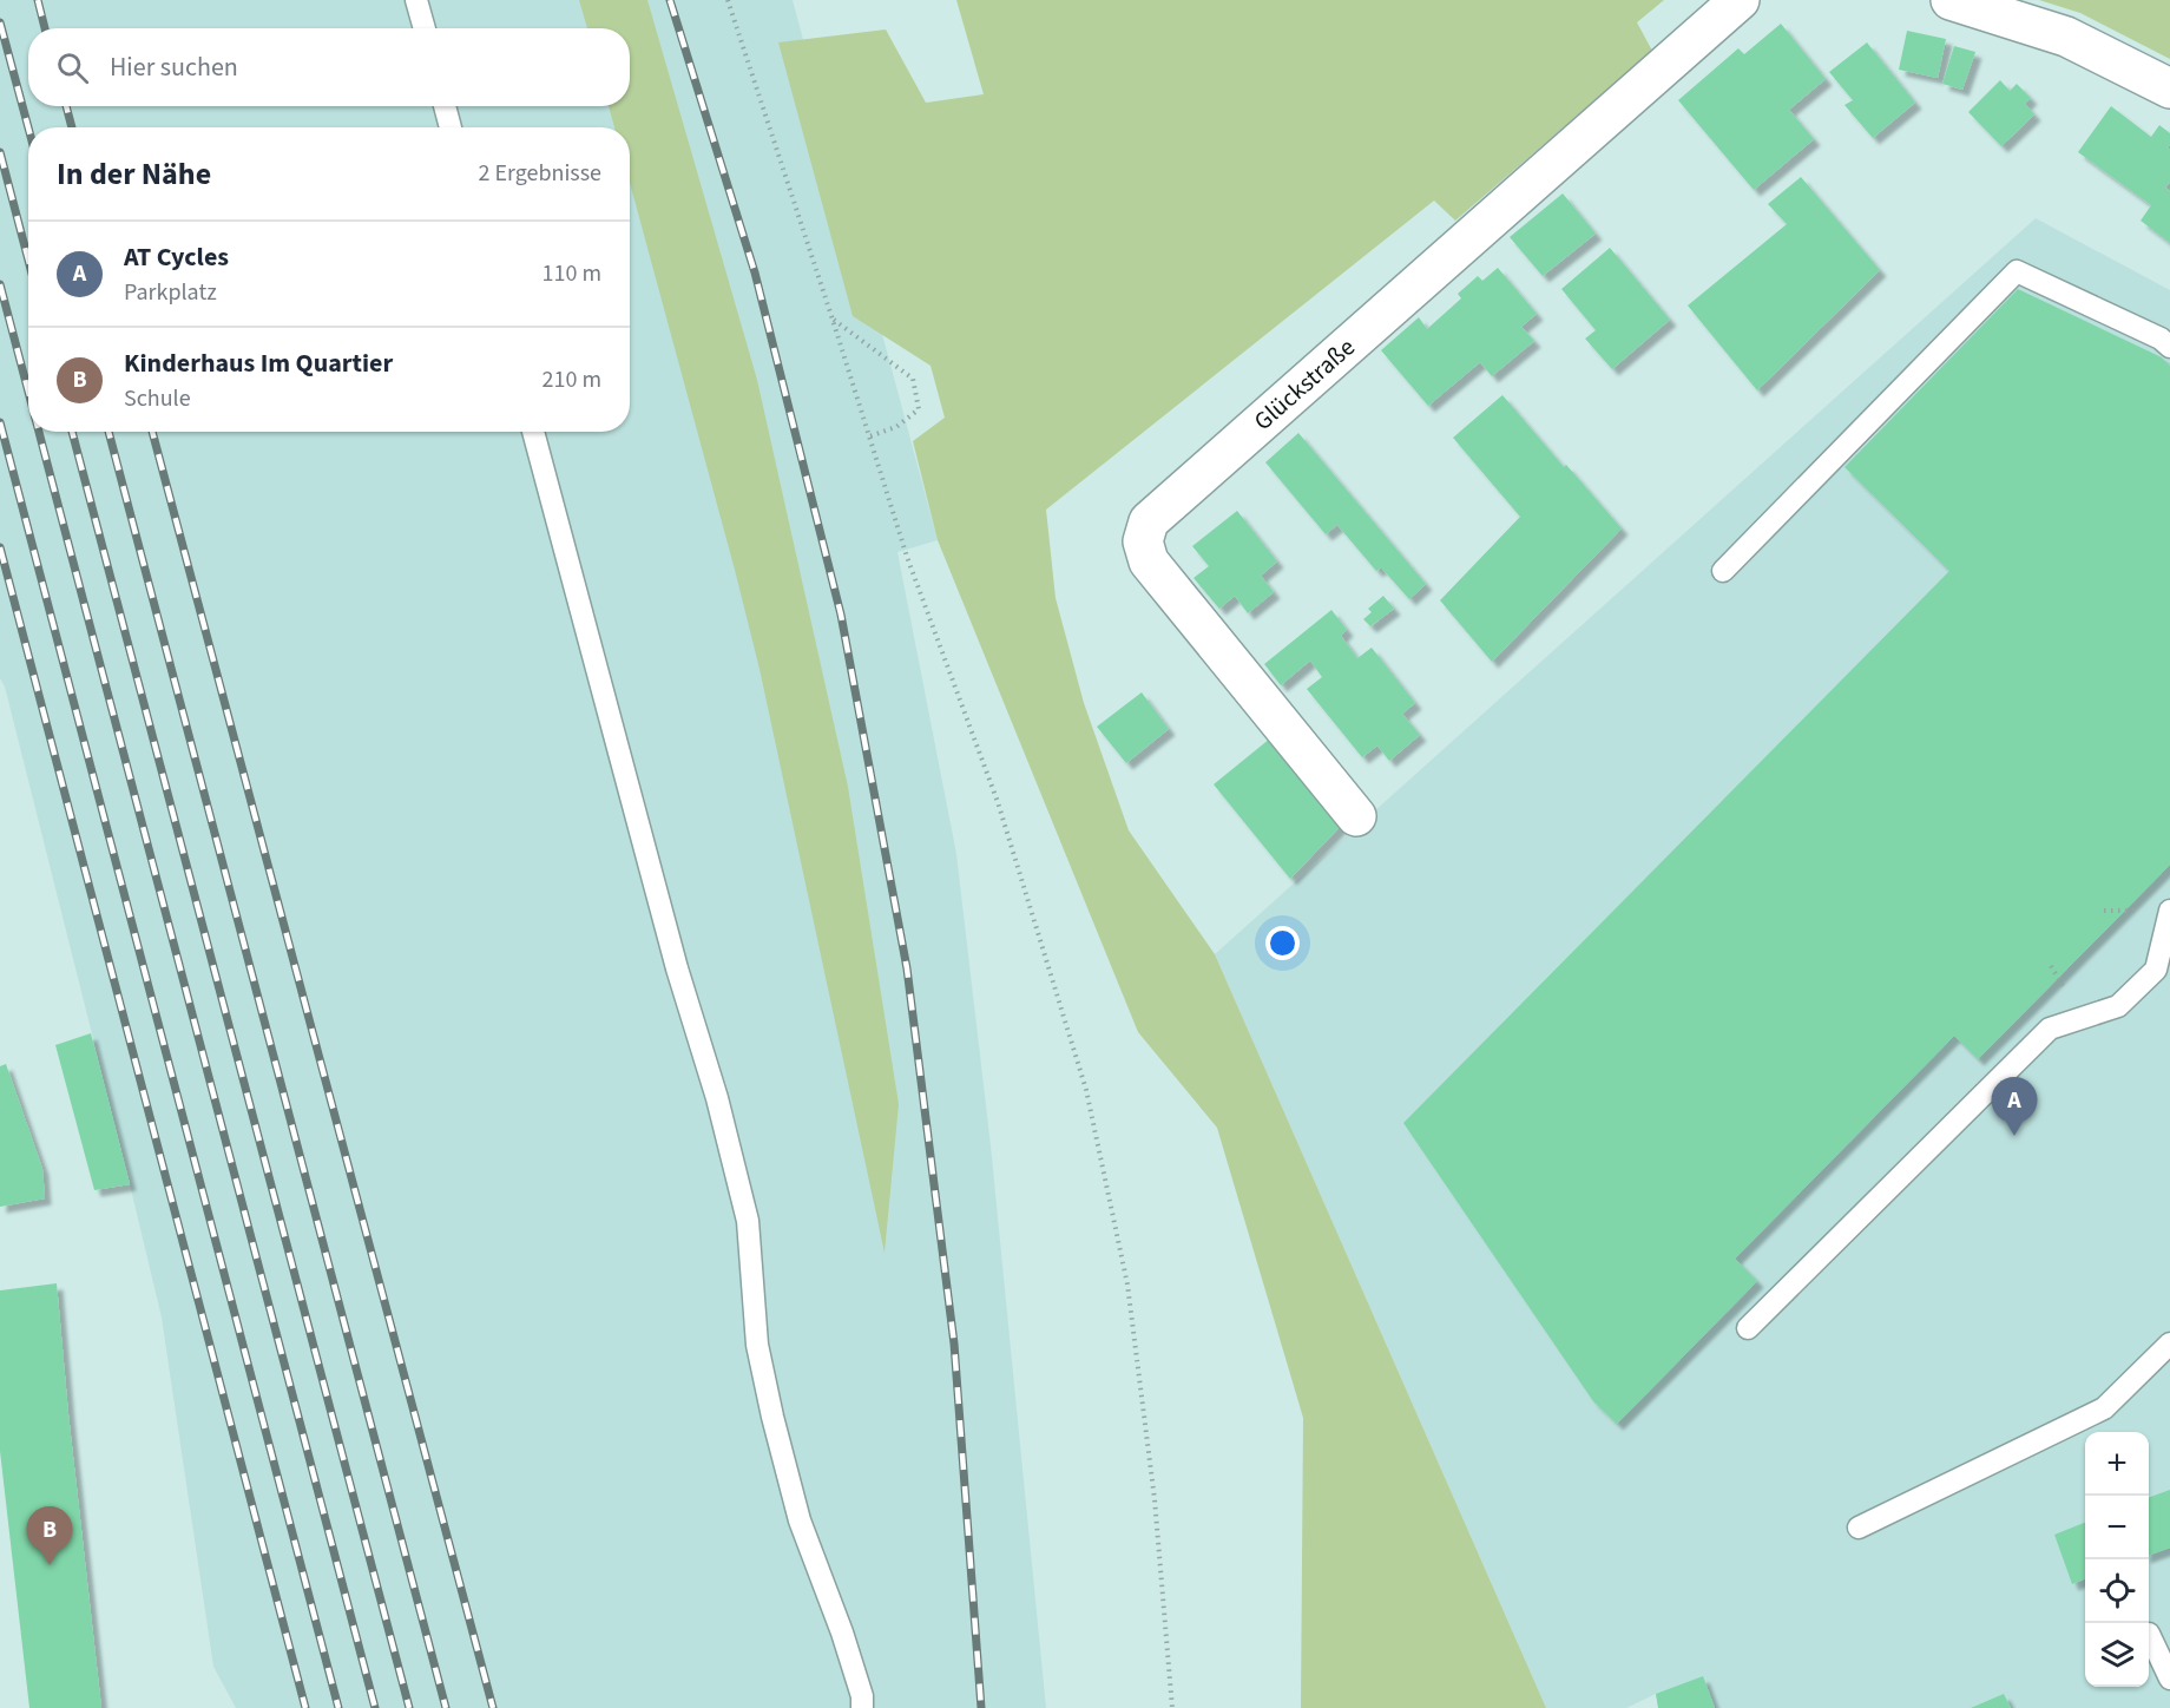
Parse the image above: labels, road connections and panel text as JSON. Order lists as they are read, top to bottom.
{
  "streets": {
    "street": ["Glückstraße"]
  },
  "page": {
    "search": "Hier suchen",
    "heading": ["In der Nähe", "2 Ergebnisse"],
    "list": [
      {
        "mark": "A",
        "name": "AT Cycles",
        "note": "Parkplatz",
        "value": "110 m"
      },
      {
        "mark": "B",
        "name": "Kinderhaus Im Quartier",
        "note": "Schule",
        "value": "210 m"
      }
    ],
    "pins": ["A", "B"],
    "map_buttons": ["+", "−"]
  }
}
